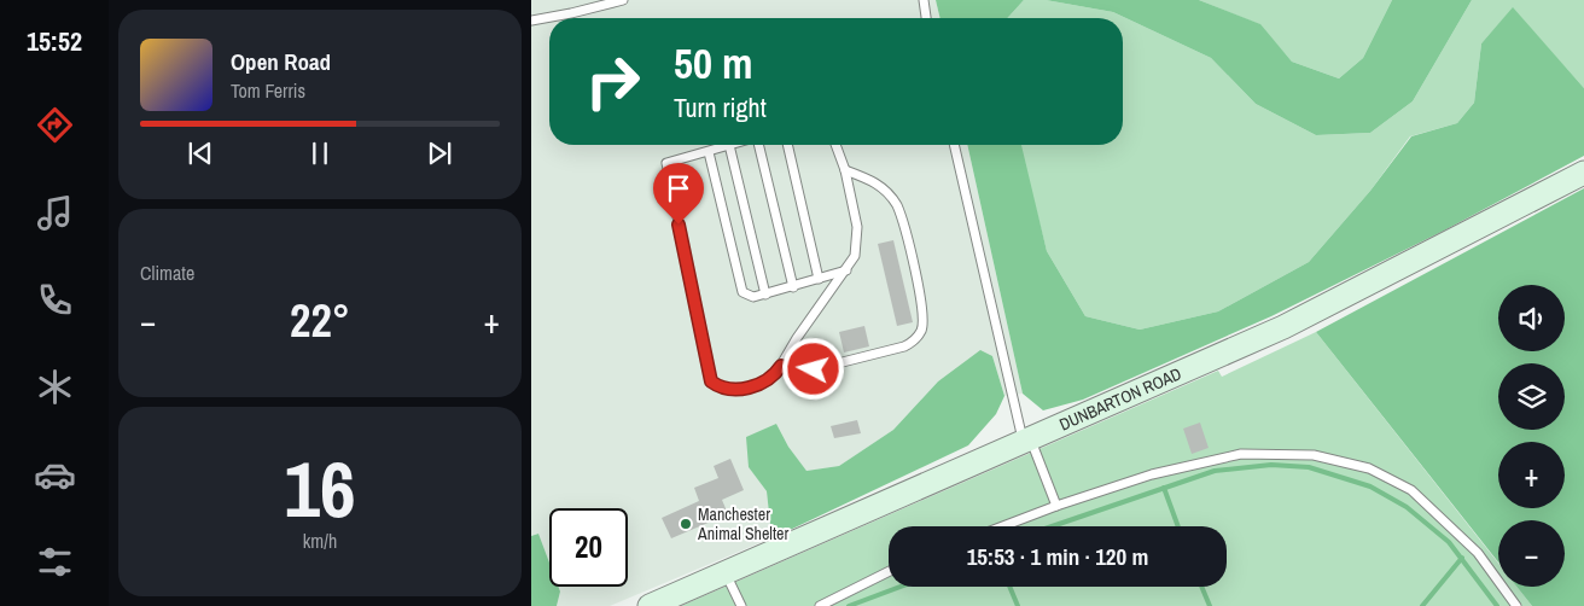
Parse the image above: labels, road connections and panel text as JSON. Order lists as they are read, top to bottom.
{
  "streets": {
    "street": ["DUNBARTON ROAD"]
  },
  "places": ["Manchester Animal Shelter"],
  "page": {
    "tabs": "15:52",
    "turn": ["50 m", "Turn right"],
    "song": ["Open Road", "Tom Ferris"],
    "tile": [
      "Climate",
      ["16", "km/h"]
    ],
    "map_buttons": ["+", "−"],
    "heat": ["−", "22°", "+"],
    "limit": "20",
    "trip": "15:53 · 1 min · 120 m"
  }
}
